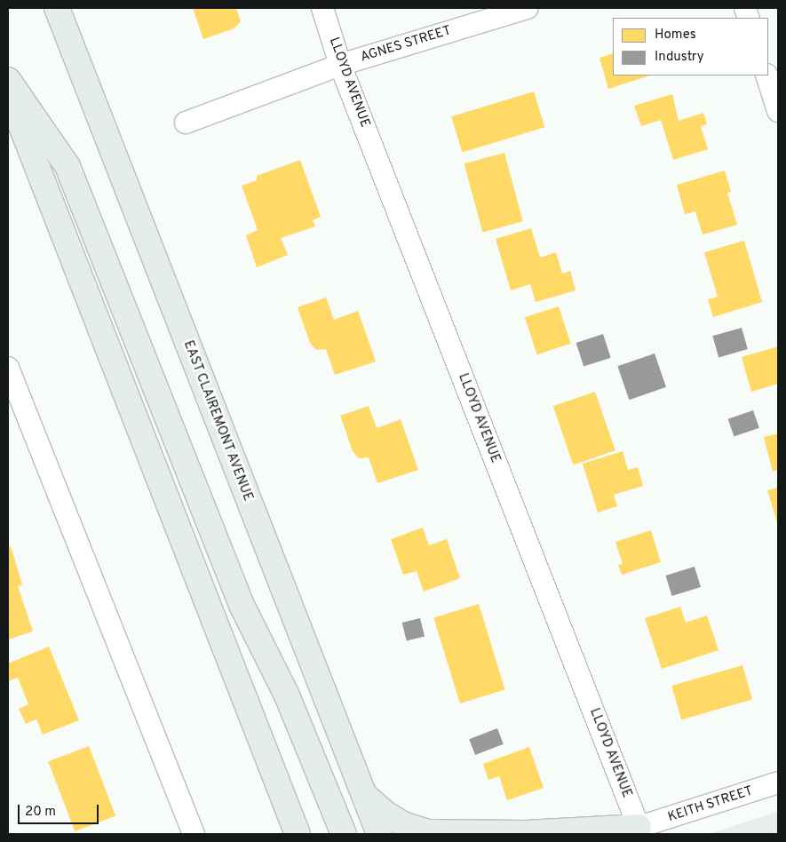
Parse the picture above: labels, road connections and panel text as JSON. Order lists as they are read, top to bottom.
{
  "streets": {
    "main road": ["EAST CLAIREMONT AVENUE"],
    "street": ["AGNES STREET", "LLOYD AVENUE", "KEITH STREET"]
  },
  "crossings": [
    ["AGNES STREET", "LLOYD AVENUE"],
    ["LLOYD AVENUE", "KEITH STREET"]
  ],
  "legend": ["Homes", "Industry"],
  "scale_bar": "20 m"
}
